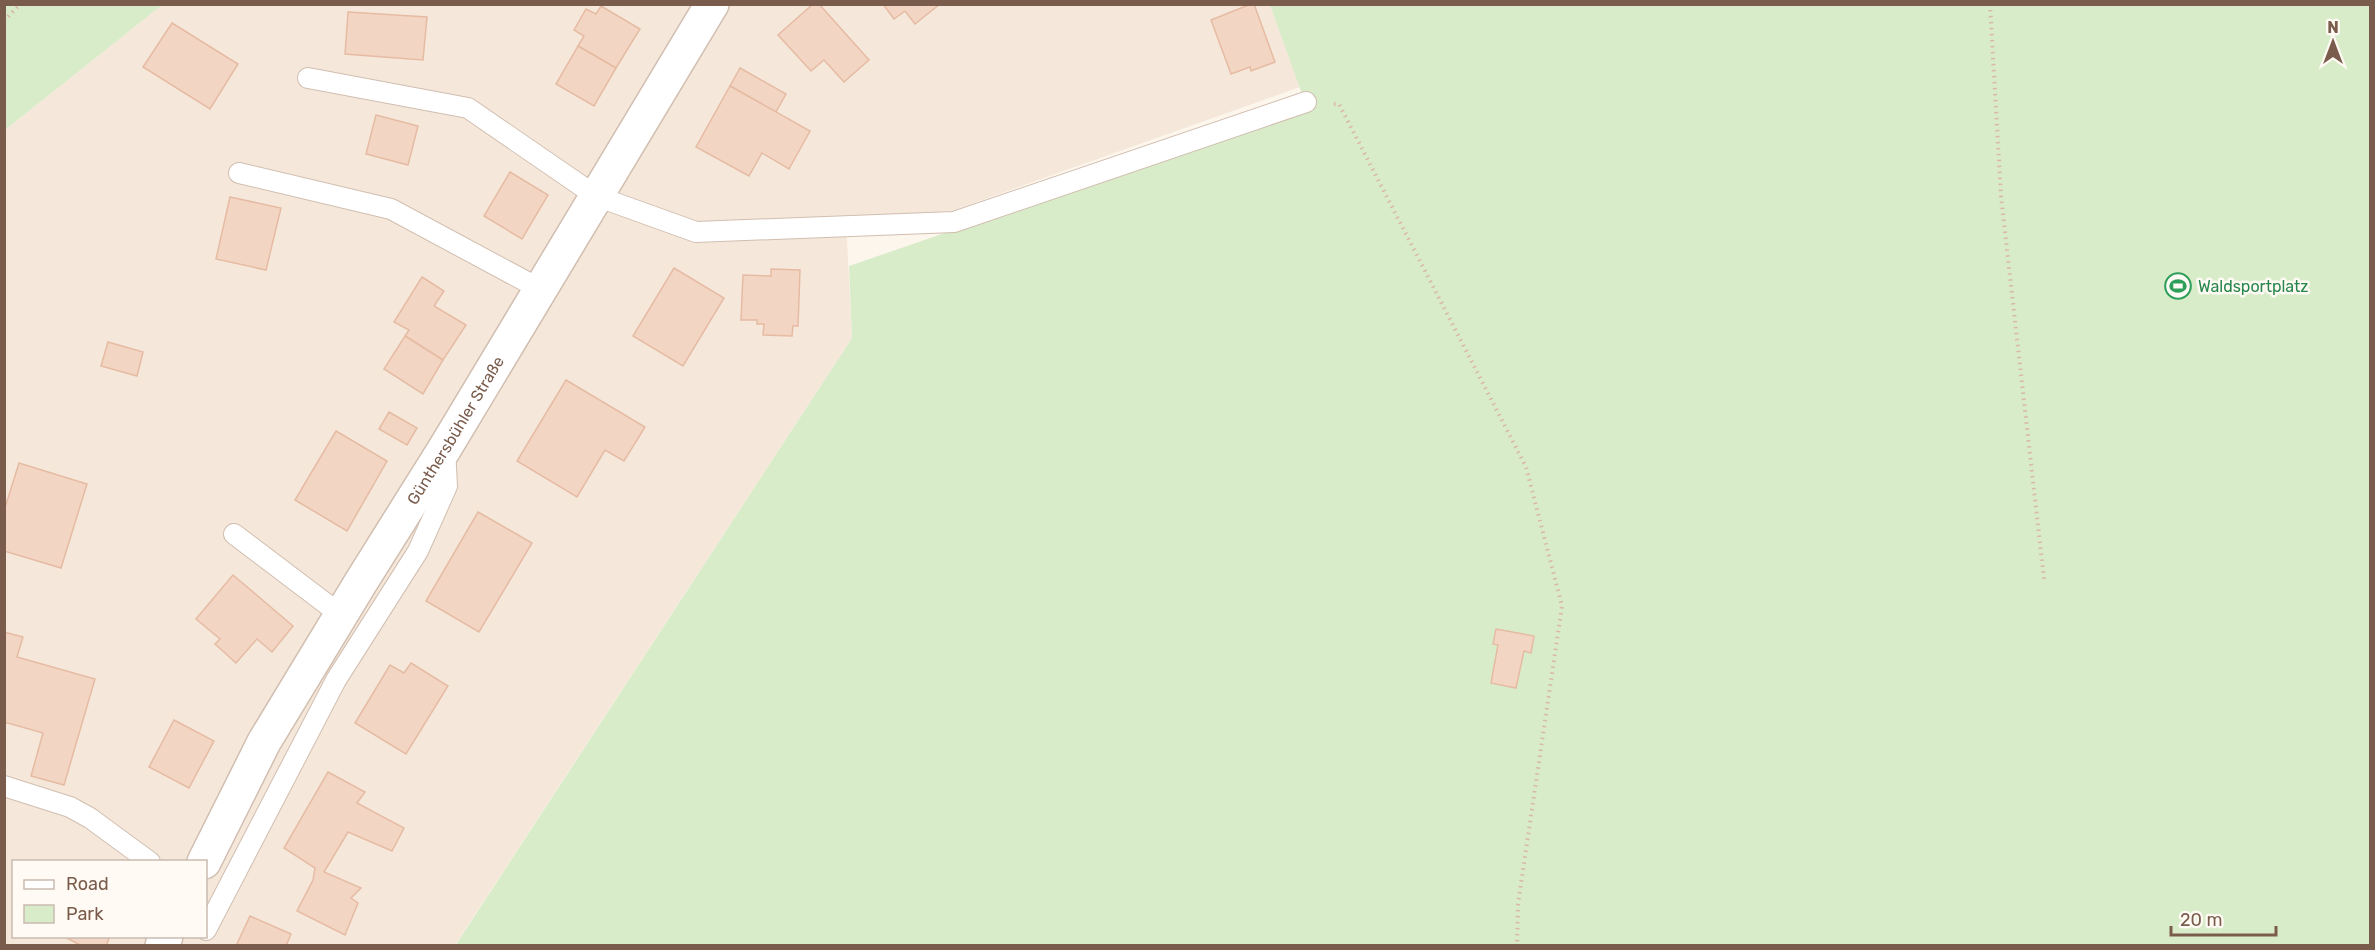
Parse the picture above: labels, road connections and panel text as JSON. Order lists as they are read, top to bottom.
{
  "streets": {
    "street": ["Günthersbühler Straße"]
  },
  "places": {
    "sports": ["Waldsportplatz"]
  },
  "legend": ["Road", "Park"],
  "scale_bar": "20 m",
  "north": "top"
}
